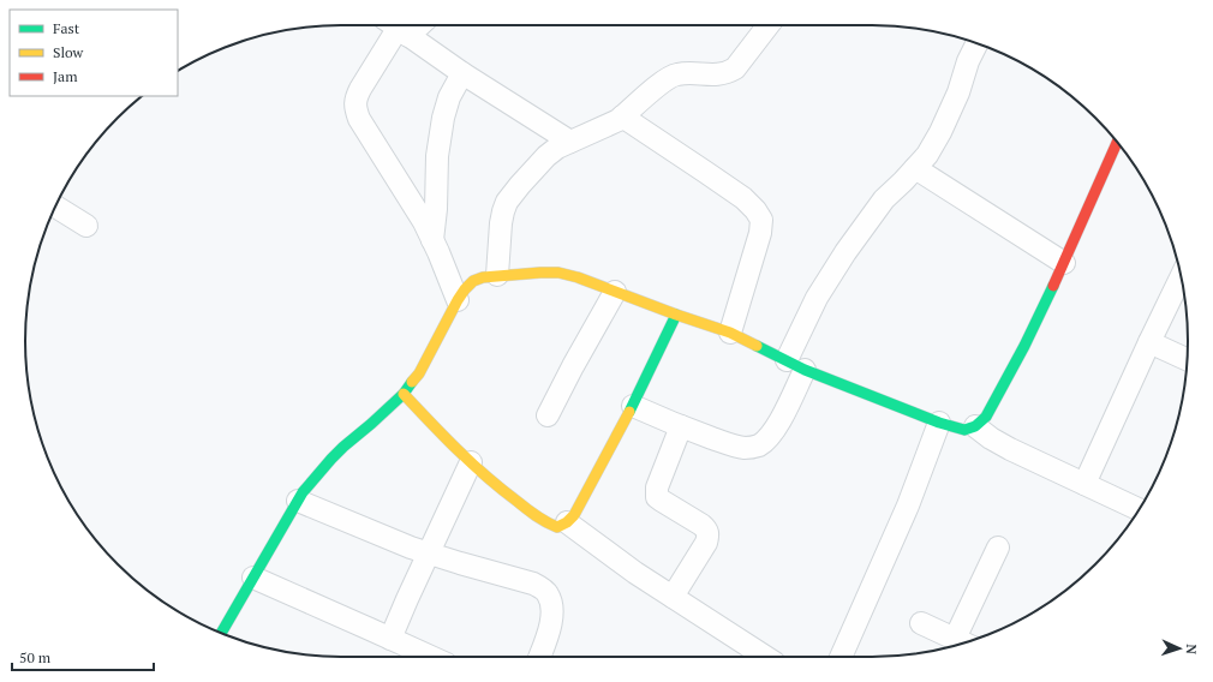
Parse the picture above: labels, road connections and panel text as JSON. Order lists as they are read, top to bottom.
{
  "legend": ["Fast", "Slow", "Jam"],
  "scale_bar": "50 m",
  "north": "right"
}
